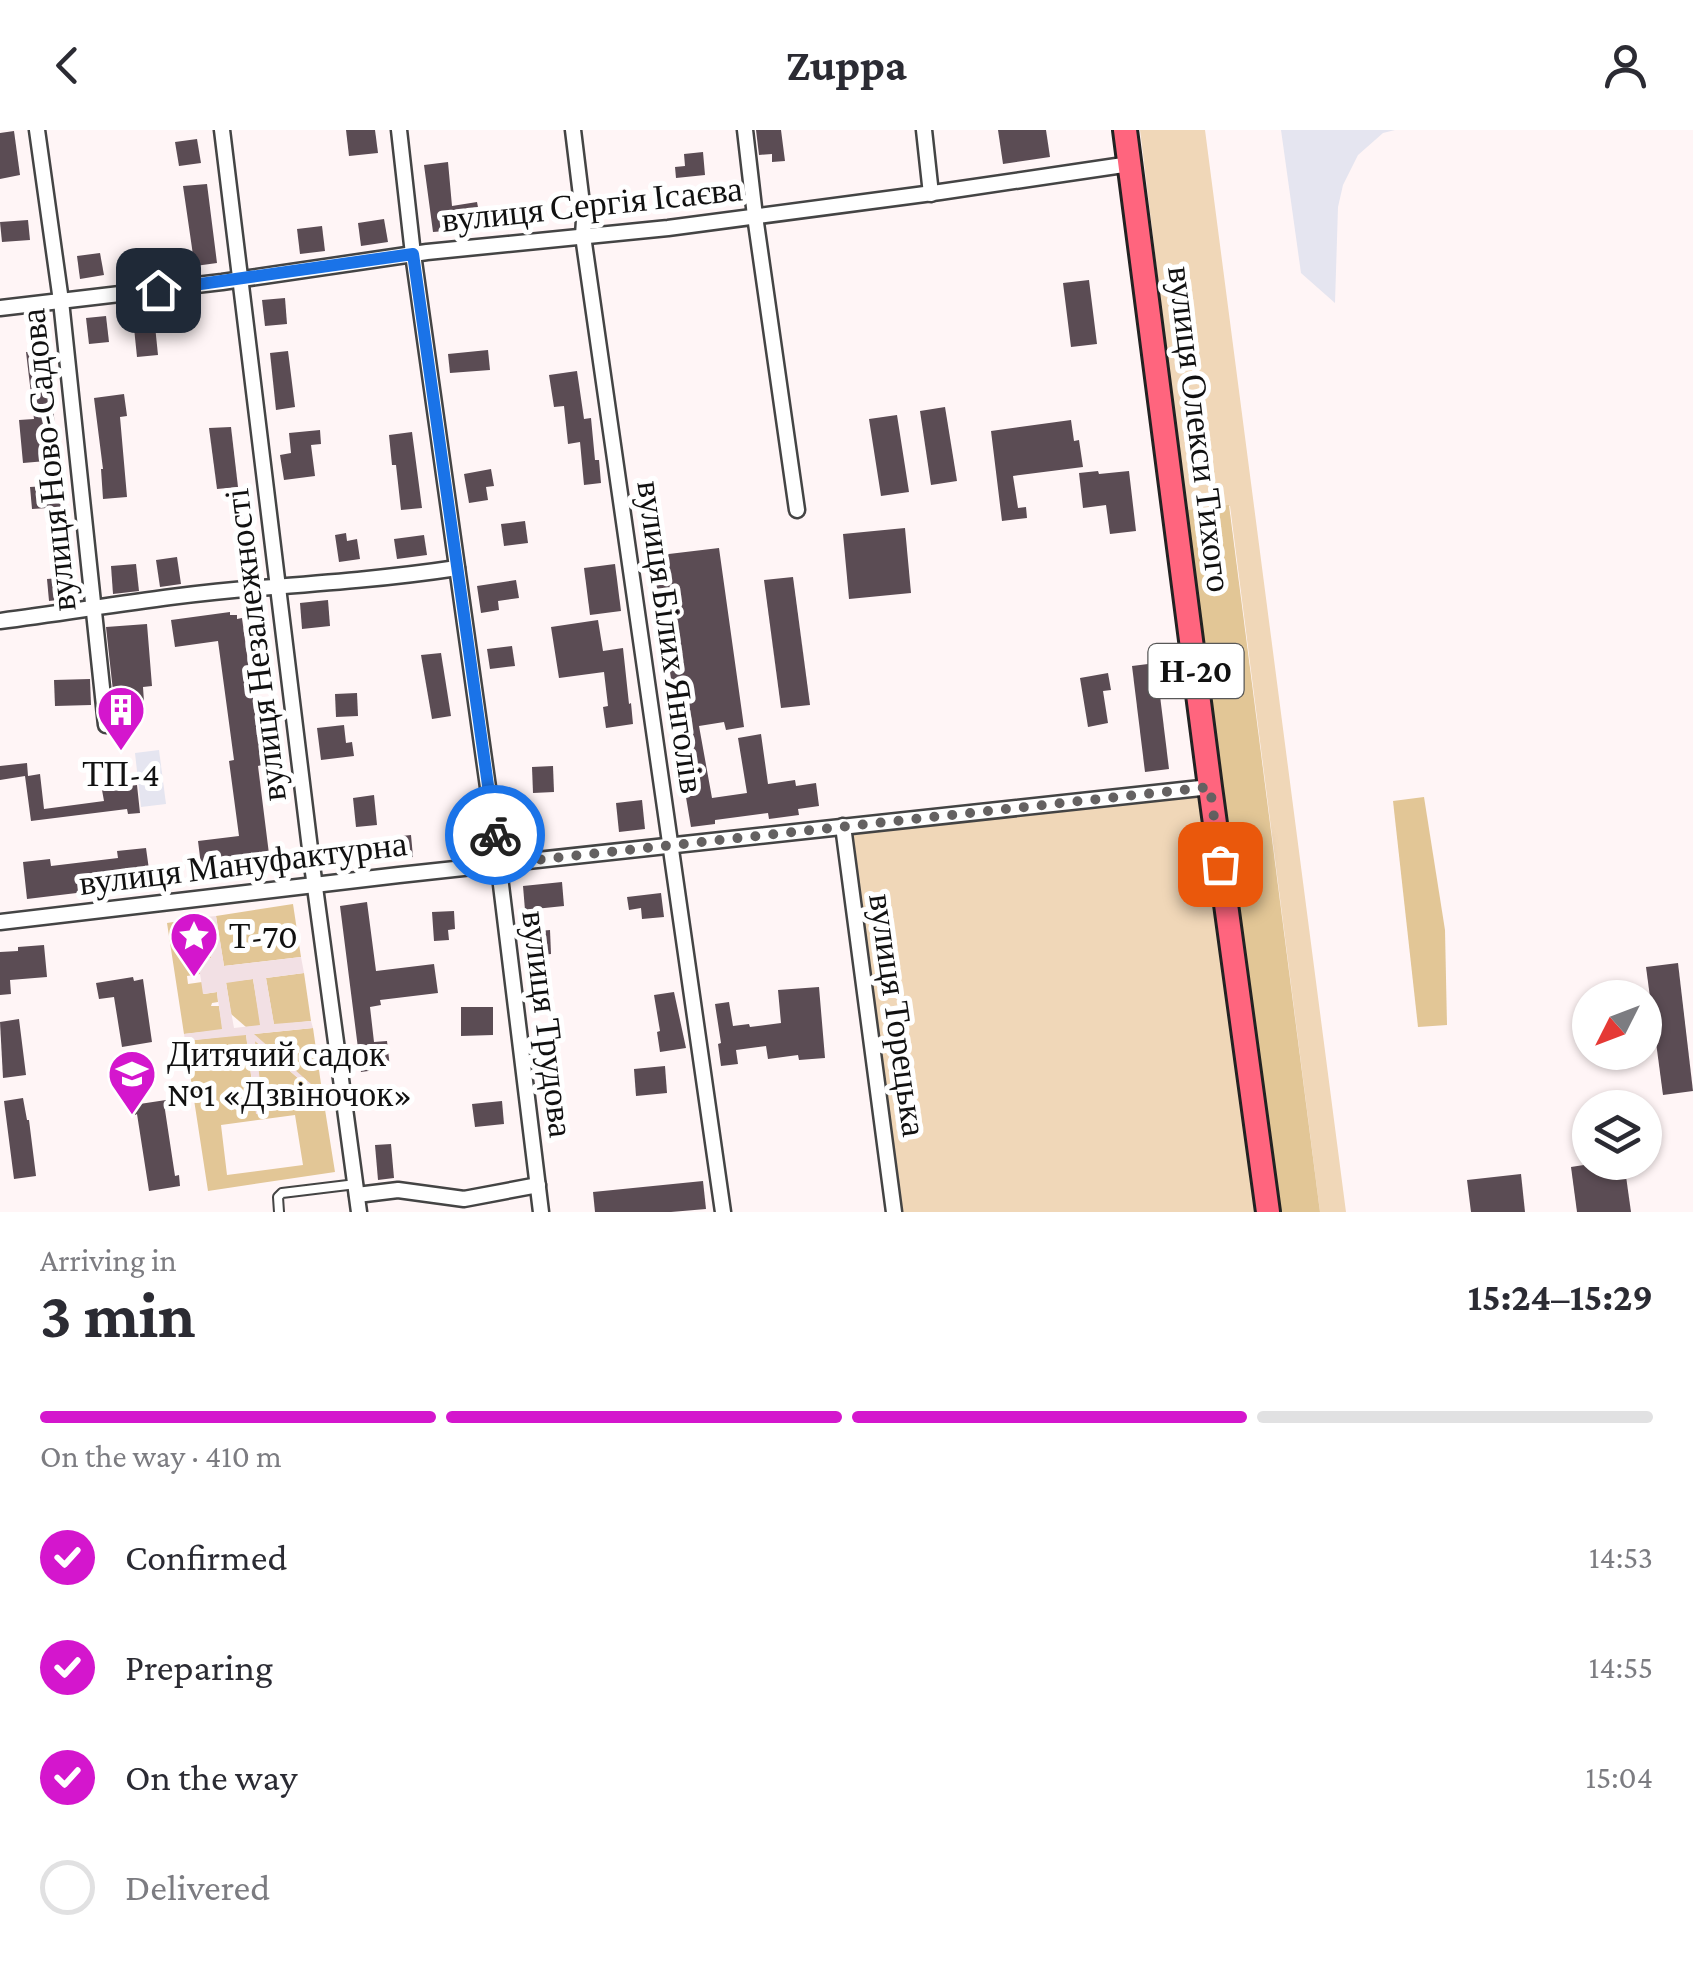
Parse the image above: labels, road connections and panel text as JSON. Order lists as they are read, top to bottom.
{
  "streets": {
    "main road": ["вулиця Олекси Тихого", "Н-20"],
    "street": [
      "вулиця Сергія Ісаєва",
      "вулиця Ново-Садова",
      "вулиця Білих Янголів",
      "вулиця Незалежності",
      "вулиця Мануфактурна",
      "вулиця Торецька",
      "вулиця Трудова"
    ]
  },
  "crossings": [
    ["вулиця Сергія Ісаєва", "вулиця Олекси Тихого"],
    ["вулиця Сергія Ісаєва", "вулиця Ново-Садова"],
    ["вулиця Сергія Ісаєва", "вулиця Білих Янголів"],
    ["вулиця Сергія Ісаєва", "вулиця Незалежності"],
    ["вулиця Сергія Ісаєва", "вулиця Трудова"],
    ["вулиця Олекси Тихого", "вулиця Мануфактурна"],
    ["вулиця Білих Янголів", "вулиця Мануфактурна"],
    ["вулиця Незалежності", "вулиця Мануфактурна"],
    ["вулиця Мануфактурна", "вулиця Торецька"],
    ["вулиця Мануфактурна", "вулиця Трудова"]
  ],
  "places": {
    "building": ["ТП-4"],
    "place": ["Т-70"],
    "school or university": ["Дитячий садок №1 «Дзвіночок»"]
  },
  "north": "bottom left",
  "page": {
    "header": "Zuppa",
    "heading": ["3 min", "Arriving in", "15:24–15:29"],
    "bar": "On the way · 410 m",
    "list": [
      ["Confirmed", "14:53"],
      ["Preparing", "14:55"],
      ["On the way", "15:04"],
      "Delivered"
    ]
  }
}
